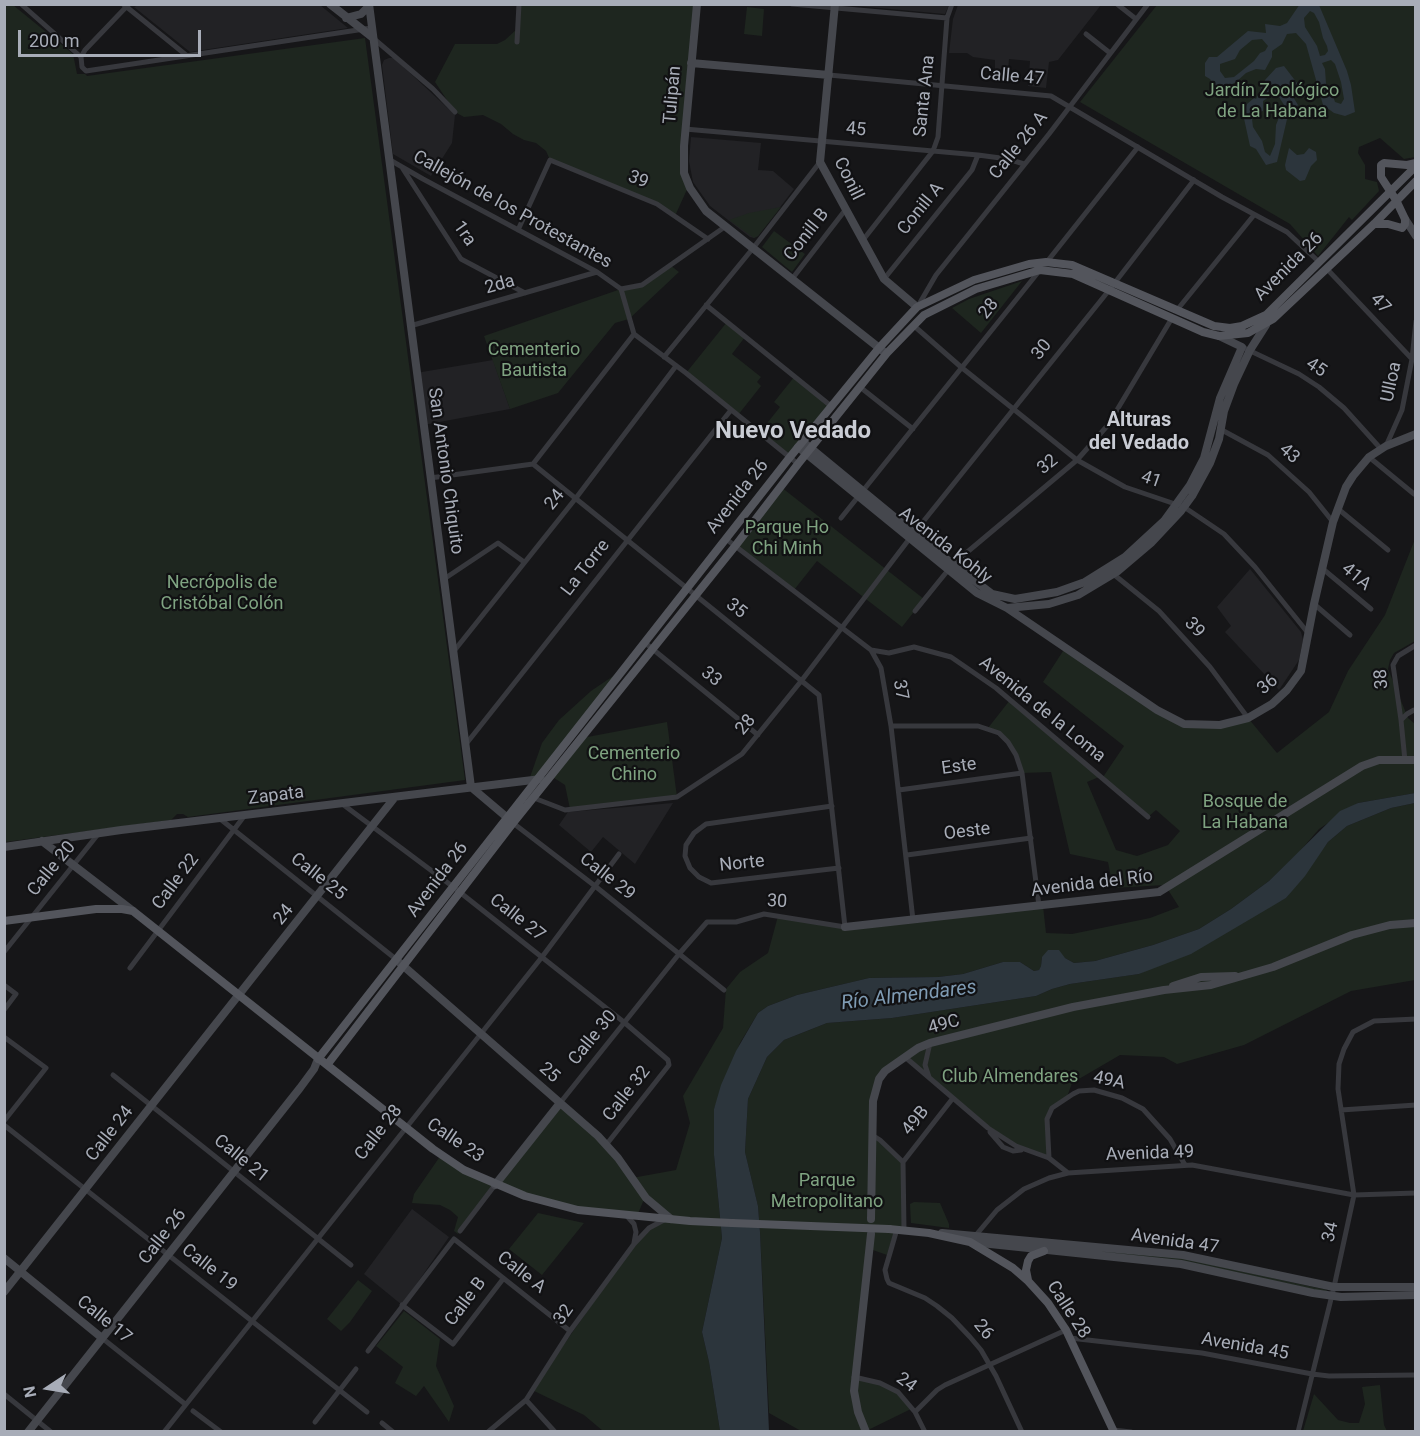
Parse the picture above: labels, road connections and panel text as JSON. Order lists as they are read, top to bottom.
{
  "streets": {
    "main road": ["Avenida 26", "Calle 28", "Calle 23"],
    "street": [
      "Calle 47",
      "Tulipán",
      "Santa Ana",
      "45",
      "Calle 26 A",
      "Conill",
      "39",
      "Conill A",
      "Callejón de los Protestantes",
      "1ra",
      "Conill B",
      "2da",
      "47",
      "28",
      "30",
      "Ulloa",
      "43",
      "32",
      "San Antonio Chiquito",
      "41",
      "24",
      "Avenida Kohly",
      "La Torre",
      "41A",
      "35",
      "33",
      "38",
      "36",
      "37",
      "Avenida de la Loma",
      "Este",
      "Zapata",
      "Oeste",
      "Norte",
      "Calle 20",
      "Calle 25",
      "Calle 29",
      "Calle 22",
      "Avenida del Río",
      "Calle 27",
      "49C",
      "Calle 30",
      "25",
      "49A",
      "Calle 32",
      "49B",
      "Calle 24",
      "Avenida 49",
      "Calle 21",
      "34",
      "Calle 26",
      "Avenida 47",
      "Calle 19",
      "Calle A",
      "Calle B",
      "Calle 17",
      "26",
      "Avenida 45"
    ]
  },
  "crossings": [
    ["Calle 47", "Tulipán"],
    ["Calle 47", "Santa Ana"],
    ["Calle 47", "Calle 26 A"],
    ["Calle 47", "Conill"],
    ["Calle 47", "Avenida 26"],
    ["Calle 47", "28"],
    ["Calle 47", "30"],
    ["Calle 47", "32"],
    ["Tulipán", "45"],
    ["Santa Ana", "45"],
    ["Santa Ana", "Conill"],
    ["45", "Calle 26 A"],
    ["45", "Conill"],
    ["45", "Conill A"],
    ["45", "Avenida 26"],
    ["45", "Ulloa"],
    ["45", "Avenida Kohly"],
    ["45", "36"],
    ["Calle 26 A", "Conill"],
    ["Calle 26 A", "Avenida 26"],
    ["Conill", "Conill A"],
    ["Conill", "Conill B"],
    ["Conill", "Avenida 26"],
    ["39", "Callejón de los Protestantes"],
    ["39", "Avenida Kohly"],
    ["39", "36"],
    ["Callejón de los Protestantes", "1ra"],
    ["Callejón de los Protestantes", "2da"],
    ["Callejón de los Protestantes", "San Antonio Chiquito"],
    ["1ra", "2da"],
    ["Avenida 26", "47"],
    ["Avenida 26", "28"],
    ["Avenida 26", "30"],
    ["Avenida 26", "32"],
    ["Avenida 26", "41"],
    ["Avenida 26", "Avenida Kohly"],
    ["Avenida 26", "35"],
    ["Avenida 26", "33"],
    ["Avenida 26", "Zapata"],
    ["Avenida 26", "Calle 25"],
    ["Avenida 26", "Calle 29"],
    ["Avenida 26", "Calle 27"],
    ["Avenida 26", "25"],
    ["Avenida 26", "Calle 23"],
    ["Avenida 26", "Calle 26"],
    ["2da", "San Antonio Chiquito"],
    ["47", "Ulloa"],
    ["28", "30"],
    ["28", "41"],
    ["28", "Avenida Kohly"],
    ["28", "35"],
    ["28", "33"],
    ["30", "41"],
    ["30", "Avenida Kohly"],
    ["30", "35"],
    ["30", "Avenida del Río"],
    ["30", "Calle 30"],
    ["Ulloa", "36"],
    ["43", "Avenida Kohly"],
    ["43", "36"],
    ["32", "41"],
    ["32", "Avenida Kohly"],
    ["32", "25"],
    ["32", "Calle 23"],
    ["32", "Calle A"],
    ["San Antonio Chiquito", "24"],
    ["San Antonio Chiquito", "La Torre"],
    ["San Antonio Chiquito", "Zapata"],
    ["San Antonio Chiquito", "Calle 29"],
    ["41", "Avenida Kohly"],
    ["41", "36"],
    ["24", "35"],
    ["24", "Zapata"],
    ["24", "Calle 25"],
    ["24", "Calle 27"],
    ["24", "Calle 24"],
    ["24", "Calle 23"],
    ["Avenida Kohly", "36"],
    ["La Torre", "35"],
    ["41A", "36"],
    ["35", "Norte"],
    ["35", "Avenida del Río"],
    ["38", "Avenida del Río"],
    ["37", "Avenida de la Loma"],
    ["37", "Este"],
    ["37", "Oeste"],
    ["37", "Avenida del Río"],
    ["Zapata", "Calle 20"],
    ["Zapata", "Calle 25"],
    ["Zapata", "Calle 29"],
    ["Zapata", "Calle 22"],
    ["Zapata", "Calle 27"],
    ["Calle 25", "Calle 22"],
    ["Calle 25", "25"],
    ["Calle 29", "Calle 30"],
    ["Calle 29", "Calle 28"],
    ["Calle 22", "Calle 23"],
    ["Calle 27", "Calle 30"],
    ["Calle 27", "Calle 32"],
    ["Calle 27", "Calle 28"],
    ["49C", "49B"],
    ["Calle 30", "25"],
    ["Calle 30", "Calle 23"],
    ["25", "Calle 32"],
    ["25", "Calle 28"],
    ["25", "Calle 23"],
    ["49A", "Avenida 49"],
    ["49B", "Calle 28"],
    ["49B", "Calle 23"],
    ["49B", "26"],
    ["Calle 28", "Calle 23"],
    ["Calle 28", "Avenida 49"],
    ["Calle 28", "Calle 21"],
    ["Calle 28", "Avenida 47"],
    ["Calle 28", "Calle 19"],
    ["Calle 28", "Calle 17"],
    ["Calle 28", "Avenida 45"],
    ["Calle 24", "Calle 23"],
    ["Calle 24", "Calle 21"],
    ["Calle 24", "Calle 19"],
    ["Calle 24", "Calle 17"],
    ["Calle 23", "Calle 26"],
    ["Avenida 49", "34"],
    ["Avenida 49", "Avenida 47"],
    ["Calle 21", "Calle 26"],
    ["34", "Avenida 47"],
    ["34", "Avenida 45"],
    ["Calle 26", "Calle 19"],
    ["Calle 26", "Calle 17"],
    ["Calle A", "Calle B"]
  ],
  "districts": ["Alturas del Vedado", "Nuevo Vedado"],
  "water": ["Río Almendares"],
  "parks": [
    "Jardín Zoológico de La Habana",
    "Cementerio Bautista",
    "Parque Ho Chi Minh",
    "Necrópolis de Cristóbal Colón",
    "Cementerio Chino",
    "Bosque de La Habana",
    "Club Almendares",
    "Parque Metropolitano"
  ],
  "scale_bar": "200 m",
  "north": "left"
}
